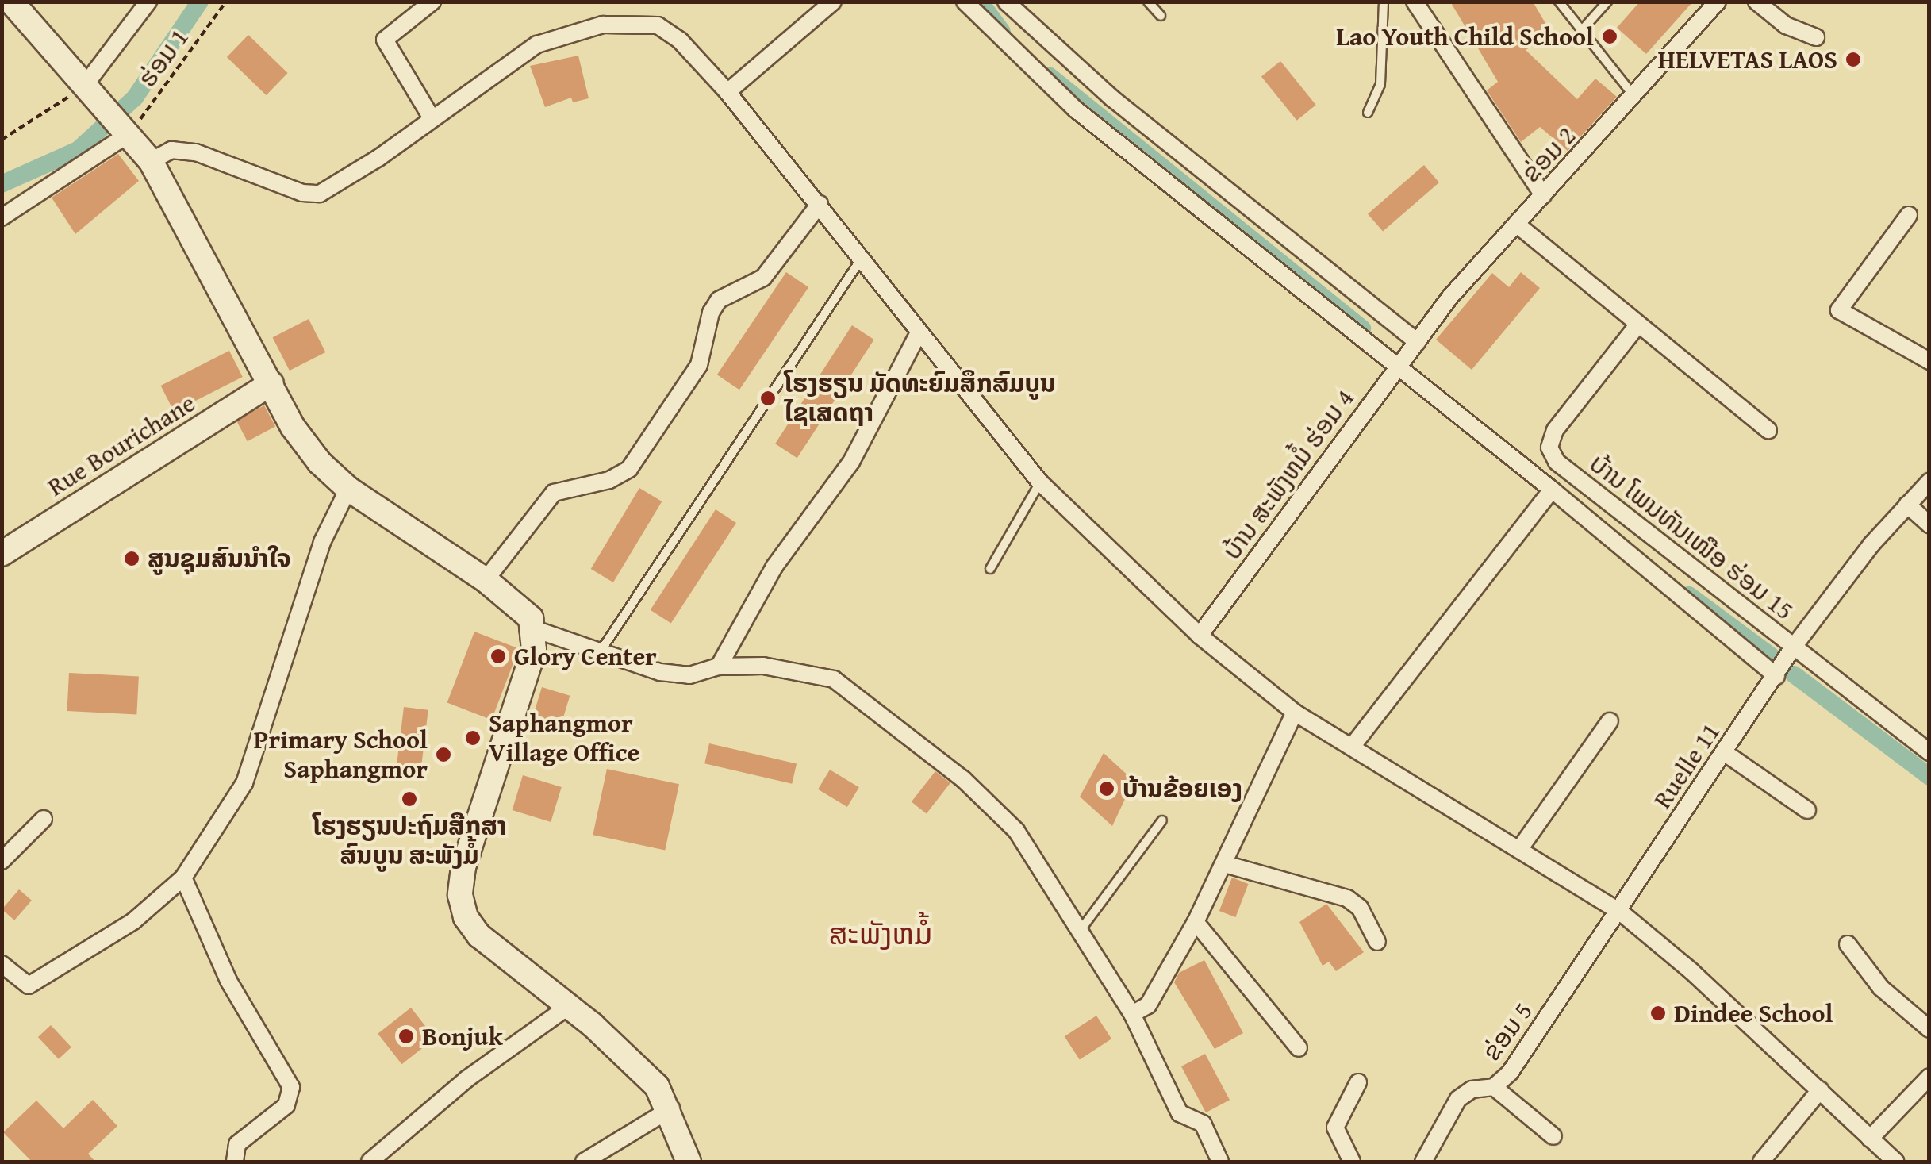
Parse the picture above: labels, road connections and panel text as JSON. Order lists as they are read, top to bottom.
{
  "streets": {
    "street": [
      "ຂ່ອມ 2",
      "Rue Bourichane",
      "ບ້ານ ສະພັງຫມໍ້ ຮ່ອມ 4",
      "ບ້ານ ໂພນທັນເໜືອ ຮ່ອມ 15",
      "Ruelle 11",
      "ຂ່ອມ 5"
    ],
    "path": ["ຮ່ອມ 1"]
  },
  "crossings": [
    ["ຂ່ອມ 2", "ບ້ານ ສະພັງຫມໍ້ ຮ່ອມ 4"],
    ["ບ້ານ ໂພນທັນເໜືອ ຮ່ອມ 15", "Ruelle 11"],
    ["Ruelle 11", "ຂ່ອມ 5"]
  ],
  "districts": ["ສະພັງຫມໍ້"],
  "places": [
    "Lao Youth Child School",
    "HELVETAS LAOS",
    "ໂຮງຮຽນ ມັດທະຍົມສຶກສົມບູນ ໄຊເສດຖາ",
    "ສູນຊຸມສົນນຳໃຈ",
    "Glory Center",
    "Saphangmor Village Office",
    "Primary School Saphangmor",
    "ບ້ານຂ້ອຍເອງ",
    "ໂຮງຮຽນປະຖົມສືກສາ ສົນບູນ ສະພັງມໍ້",
    "Dindee School",
    "Bonjuk"
  ]
}
